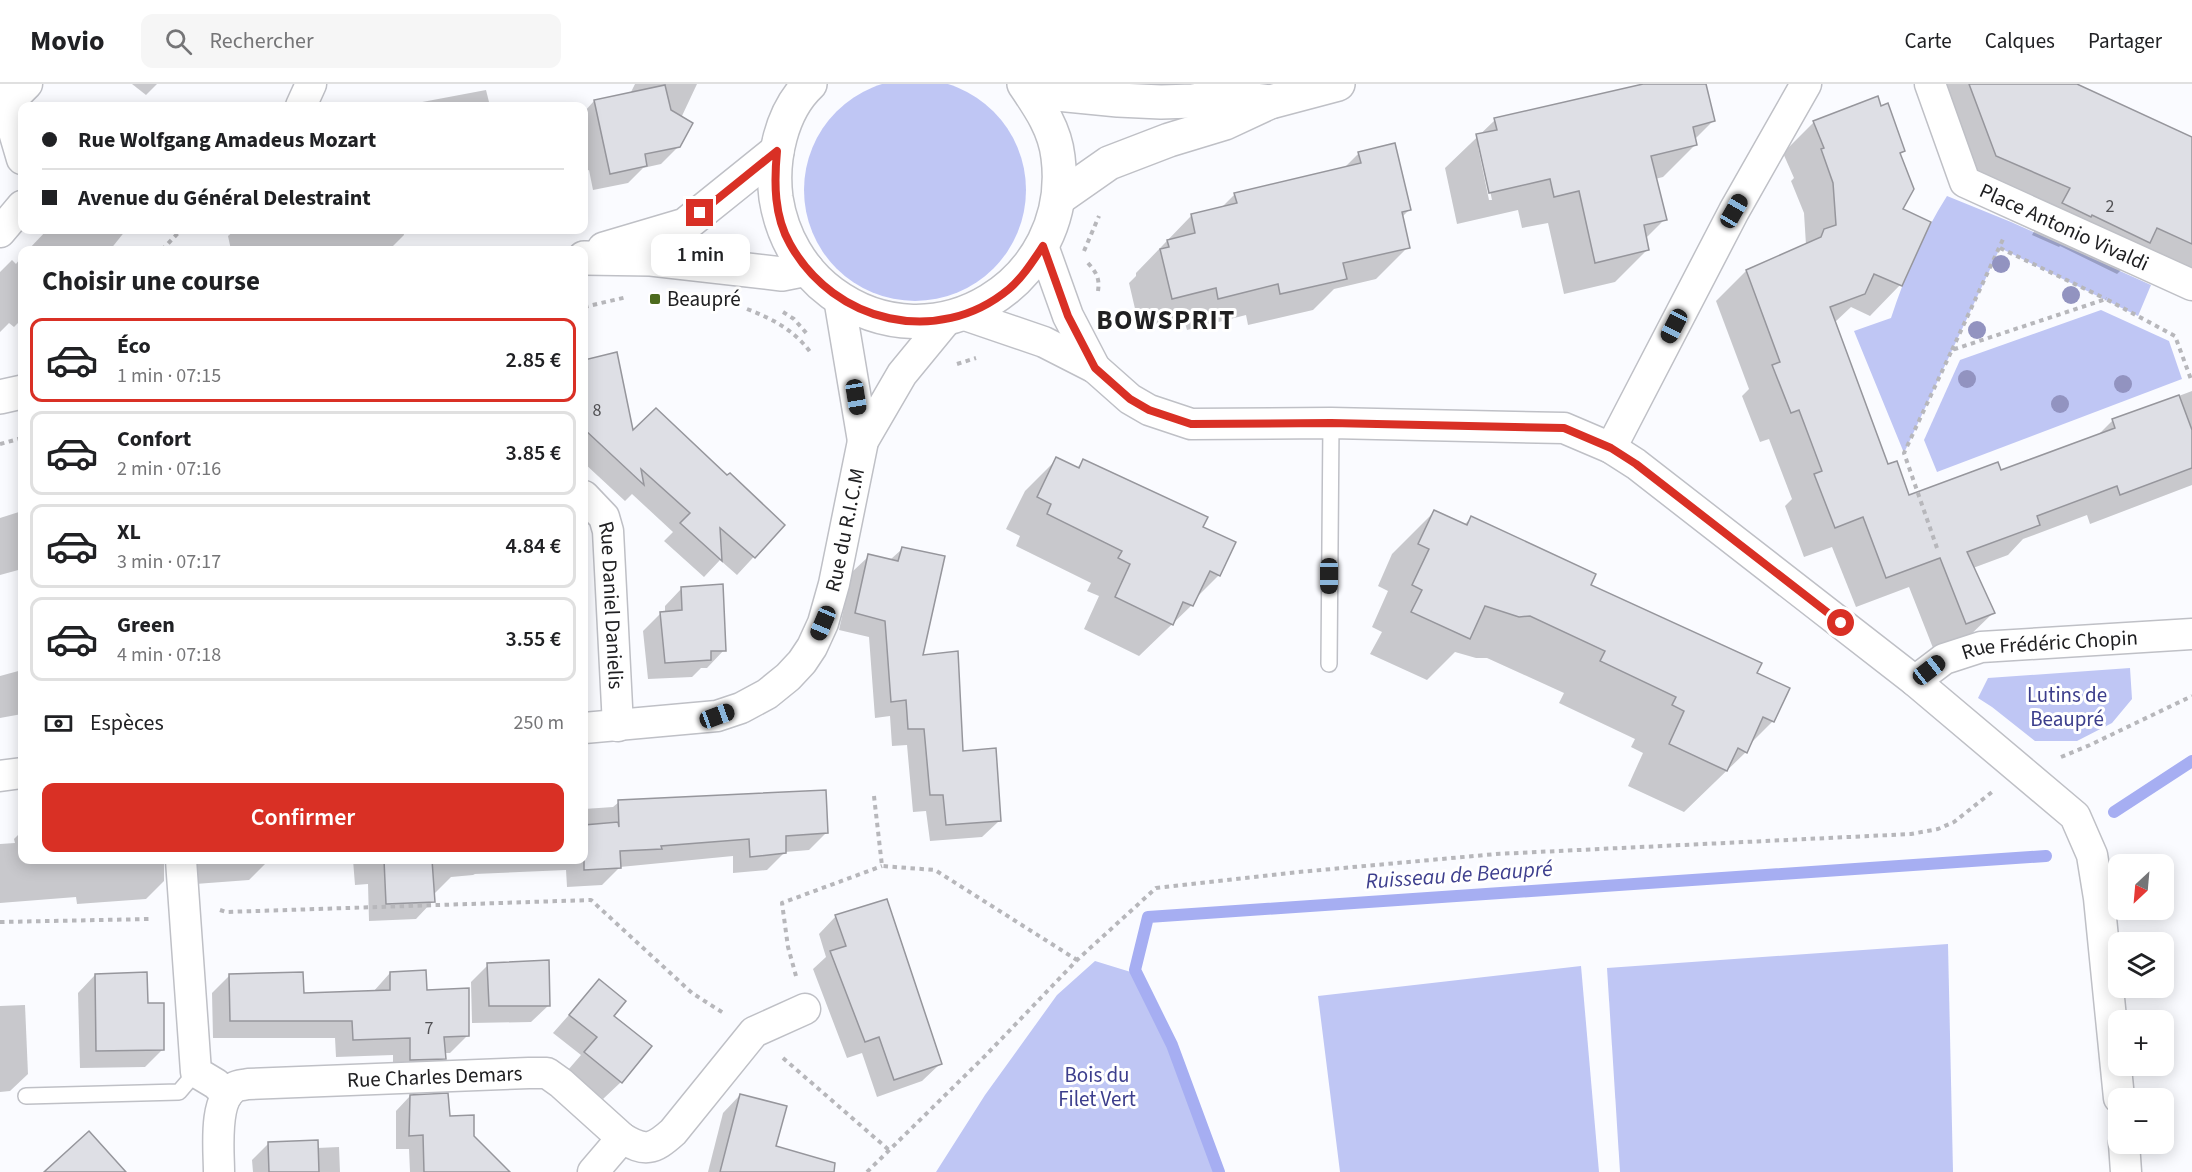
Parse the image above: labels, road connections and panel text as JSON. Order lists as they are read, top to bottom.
{
  "streets": {
    "street": [
      "Place Antonio Vivaldi",
      "Rue du R.I.C.M",
      "Rue Daniel Danielis",
      "Rue Frédéric Chopin",
      "Rue Charles Demars"
    ]
  },
  "crossings": [
    ["Rue du R.I.C.M", "Rue Daniel Danielis"]
  ],
  "districts": ["BOWSPRIT"],
  "water": ["Ruisseau de Beaupré"],
  "parks": ["Lutins de Beaupré", "Bois du Filet Vert"],
  "places": {
    "transit": ["Beaupré"]
  },
  "house_numbers": ["2", "8", "7"],
  "north": "bottom left",
  "page": {
    "header": "Movio",
    "search": "Rechercher",
    "nav": ["Carte", "Calques", "Partager"],
    "banner": ["Rue Wolfgang Amadeus Mozart", "Avenue du Général Delestraint"],
    "bubble": "1 min",
    "heading": "Choisir une course",
    "list": [
      {
        "name": "Éco",
        "note": "1 min · 07:15",
        "value": "2.85 €"
      },
      {
        "name": "Confort",
        "note": "2 min · 07:16",
        "value": "3.85 €"
      },
      {
        "name": "XL",
        "note": "3 min · 07:17",
        "value": "4.84 €"
      },
      {
        "name": "Green",
        "note": "4 min · 07:18",
        "value": "3.55 €"
      }
    ],
    "pay": ["Espèces", "250 m"],
    "buttons": "Confirmer",
    "map_buttons": ["+", "−"]
  }
}
